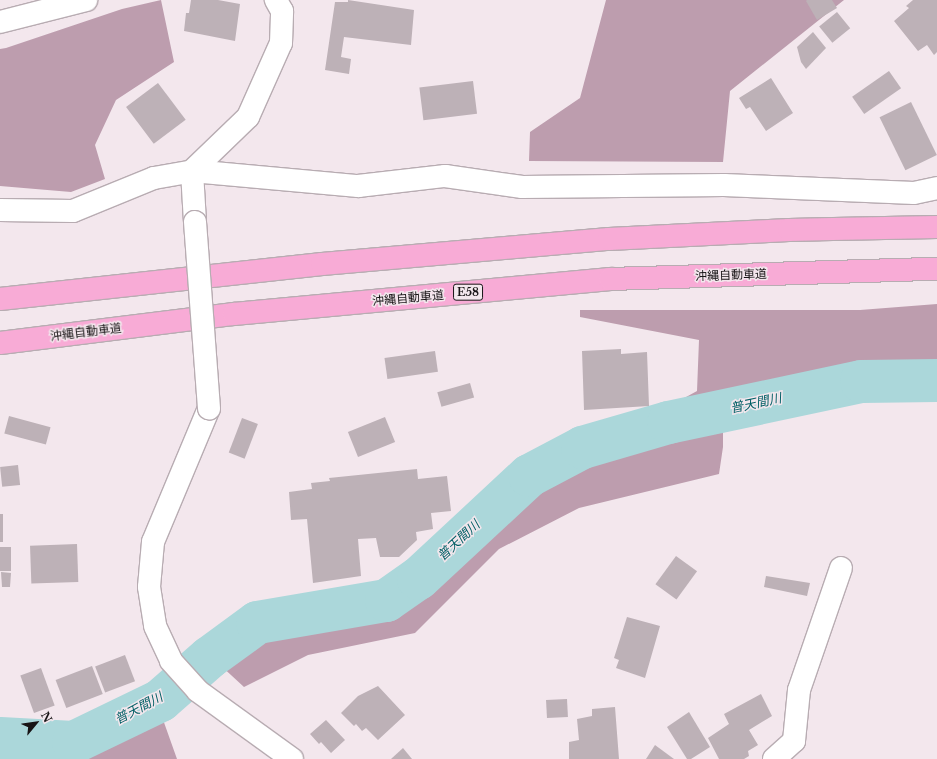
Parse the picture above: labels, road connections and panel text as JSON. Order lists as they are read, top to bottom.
{
  "streets": {
    "highway": ["沖縄自動車道", "E58"]
  },
  "water": ["普天間川"],
  "north": "top right"
}
